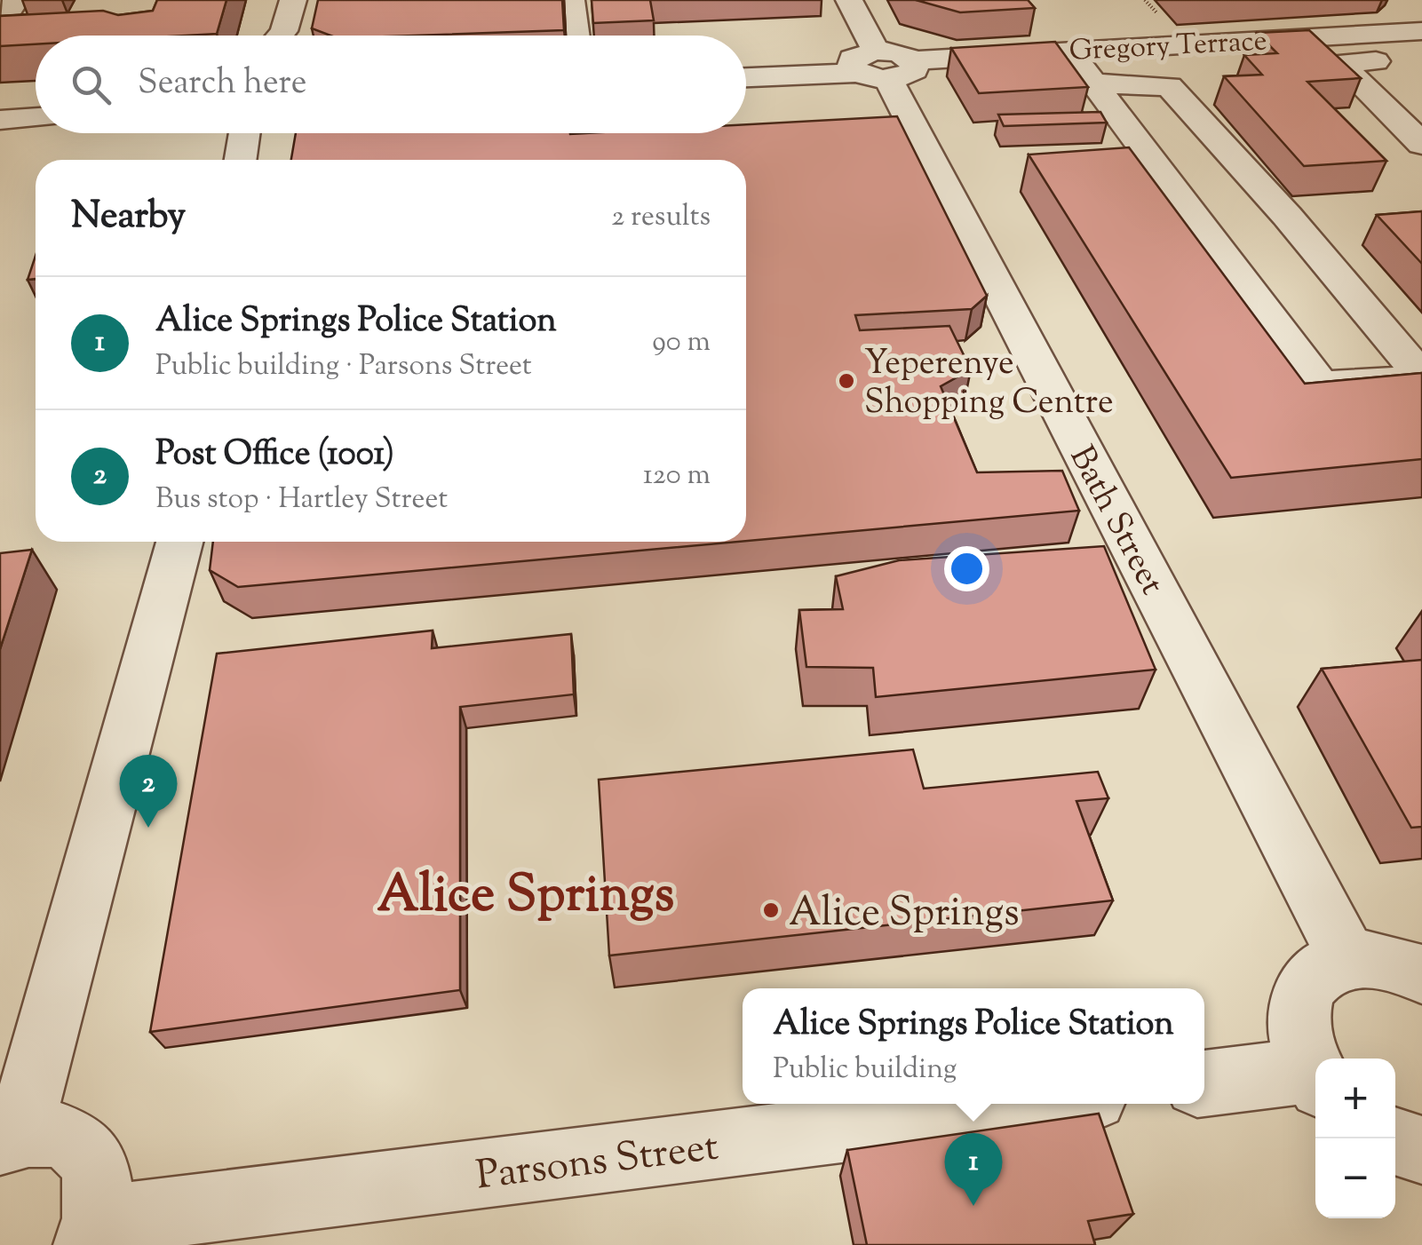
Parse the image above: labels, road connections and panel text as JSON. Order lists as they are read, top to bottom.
{
  "streets": {
    "street": ["Gregory Terrace", "Bath Street", "Parsons Street"]
  },
  "crossings": [
    ["Gregory Terrace", "Bath Street"]
  ],
  "districts": ["Alice Springs"],
  "places": ["Yeperenye Shopping Centre", "Alice Springs"],
  "page": {
    "search": "Search here",
    "heading": ["Nearby", "2 results"],
    "list": [
      {
        "mark": "1",
        "name": "Alice Springs Police Station",
        "note": "Public building · Parsons Street",
        "value": "90 m"
      },
      {
        "mark": "2",
        "name": "Post Office (1001)",
        "note": "Bus stop · Hartley Street",
        "value": "120 m"
      }
    ],
    "pins": ["2", "1"],
    "popup": ["Alice Springs Police Station", "Public building"],
    "map_buttons": ["+", "−"]
  }
}
